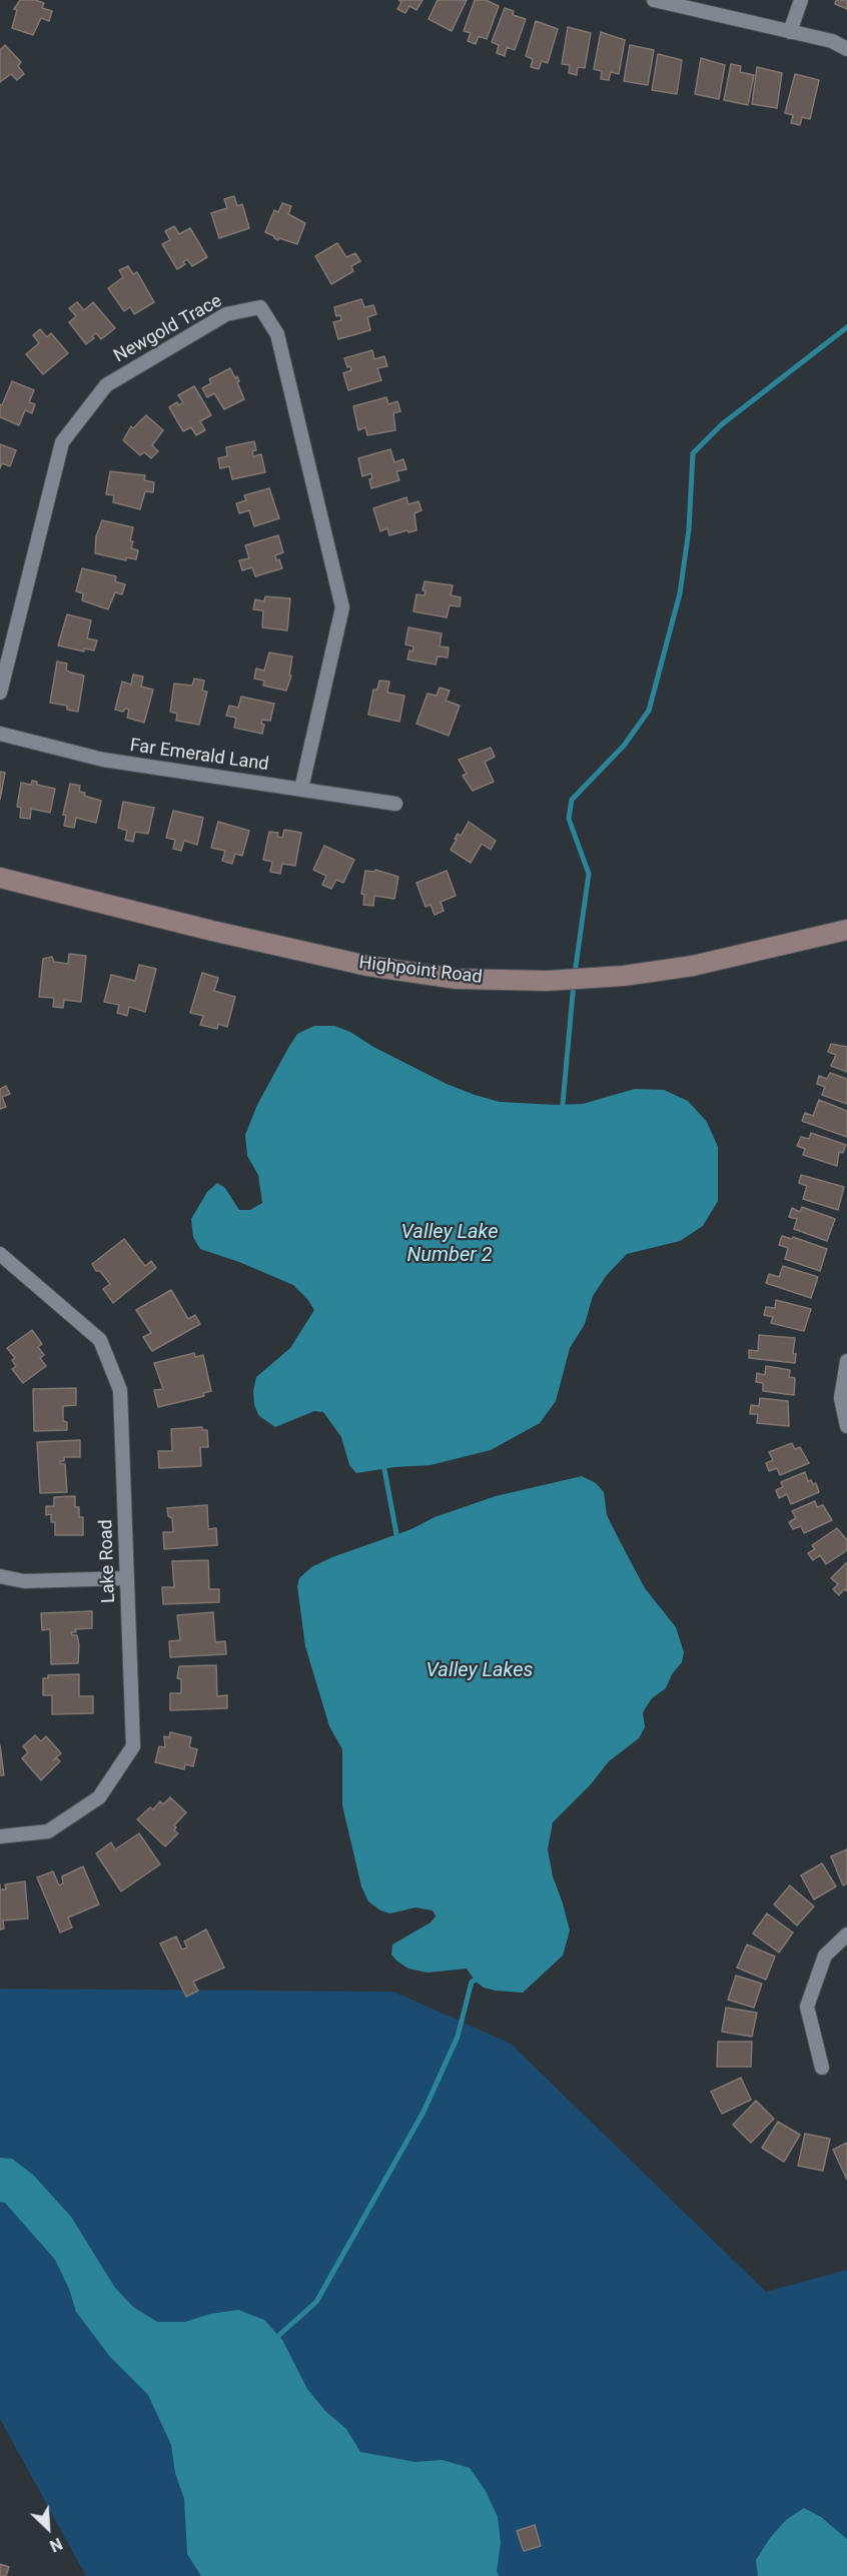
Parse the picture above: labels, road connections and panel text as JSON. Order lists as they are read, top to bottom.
{
  "streets": {
    "street": [
      "Newgold Trace",
      "Far Emerald Land",
      "Highpoint Road",
      "Lake Road"
    ]
  },
  "crossings": [
    ["Newgold Trace", "Far Emerald Land"]
  ],
  "water": ["Valley Lake Number 2", "Valley Lakes"],
  "north": "bottom right"
}
